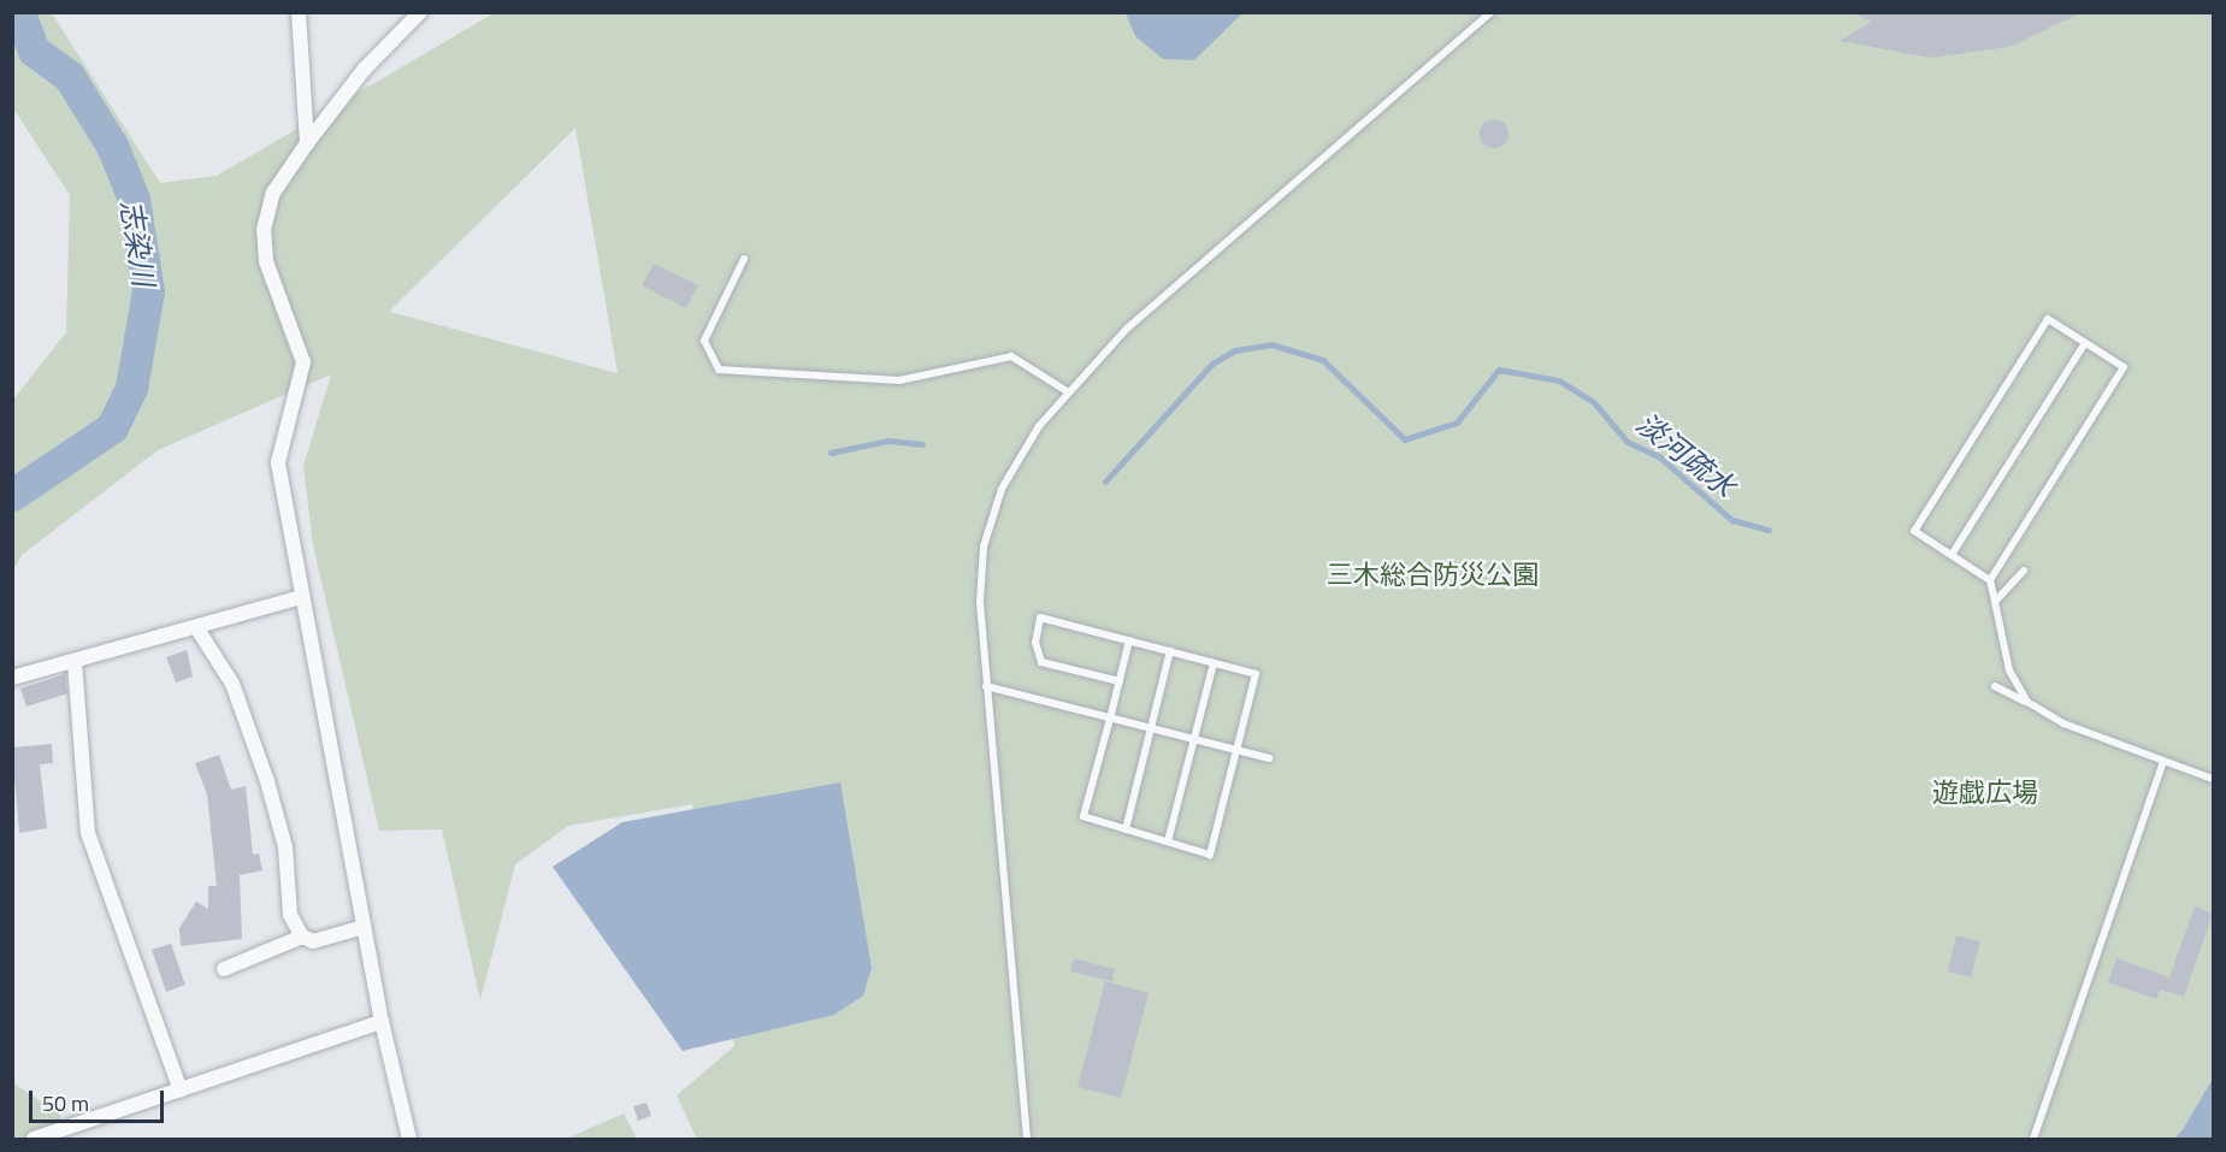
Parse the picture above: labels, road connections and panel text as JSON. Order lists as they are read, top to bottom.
{
  "water": ["志染川", "淡河疏水"],
  "parks": ["三木総合防災公園", "遊戯広場"],
  "scale_bar": "50 m"
}
